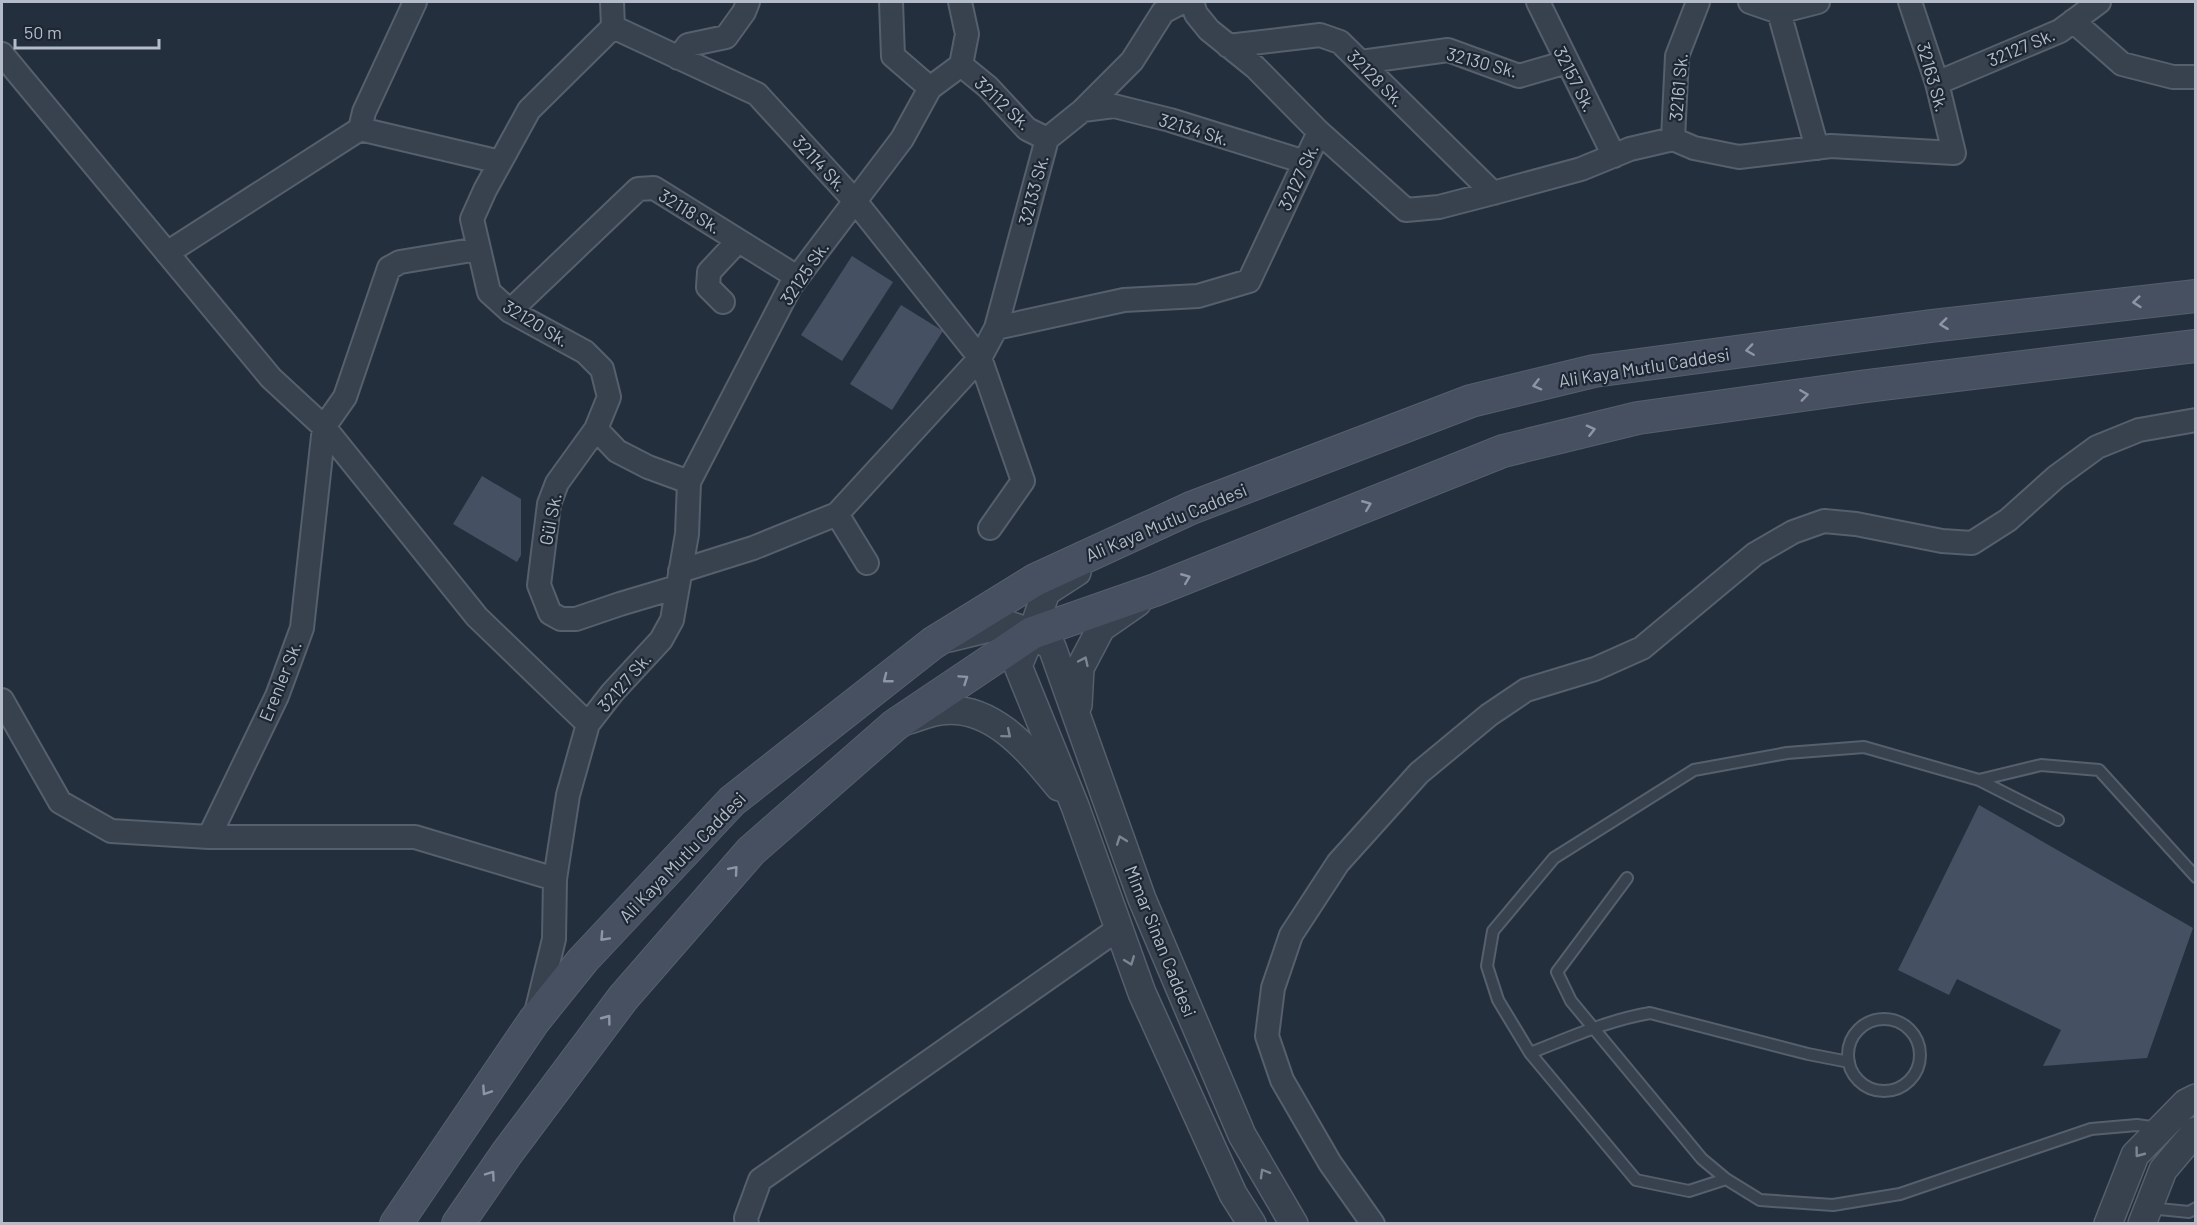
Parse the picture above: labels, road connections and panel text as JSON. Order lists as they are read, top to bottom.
{
  "streets": {
    "main road": ["Ali Kaya Mutlu Caddesi"],
    "street": [
      "32127 Sk.",
      "32130 Sk.",
      "32163 Sk.",
      "32128 Sk.",
      "32157 Sk.",
      "32161 Sk.",
      "32112 Sk.",
      "32134 Sk.",
      "32114 Sk.",
      "32133 Sk.",
      "32118 Sk.",
      "32125 Sk.",
      "32120 Sk.",
      "Gül Sk.",
      "Erenler Sk.",
      "Mimar Sinan Caddesi"
    ]
  },
  "crossings": [
    ["32127 Sk.", "32163 Sk."],
    ["32127 Sk.", "32128 Sk."],
    ["32127 Sk.", "32157 Sk."],
    ["32127 Sk.", "32161 Sk."],
    ["32127 Sk.", "32134 Sk."],
    ["32127 Sk.", "32133 Sk."],
    ["32127 Sk.", "32125 Sk."],
    ["32127 Sk.", "Ali Kaya Mutlu Caddesi"],
    ["32127 Sk.", "Gül Sk."],
    ["32130 Sk.", "32128 Sk."],
    ["32130 Sk.", "32157 Sk."],
    ["32112 Sk.", "32133 Sk."],
    ["32112 Sk.", "32125 Sk."],
    ["32134 Sk.", "32133 Sk."],
    ["32114 Sk.", "32133 Sk."],
    ["32114 Sk.", "32125 Sk."],
    ["32114 Sk.", "32120 Sk."],
    ["32118 Sk.", "32125 Sk."],
    ["32118 Sk.", "32120 Sk."],
    ["32125 Sk.", "Gül Sk."],
    ["32120 Sk.", "Gül Sk."],
    ["32120 Sk.", "Erenler Sk."],
    ["Ali Kaya Mutlu Caddesi", "Mimar Sinan Caddesi"]
  ],
  "scale_bar": "50 m"
}
